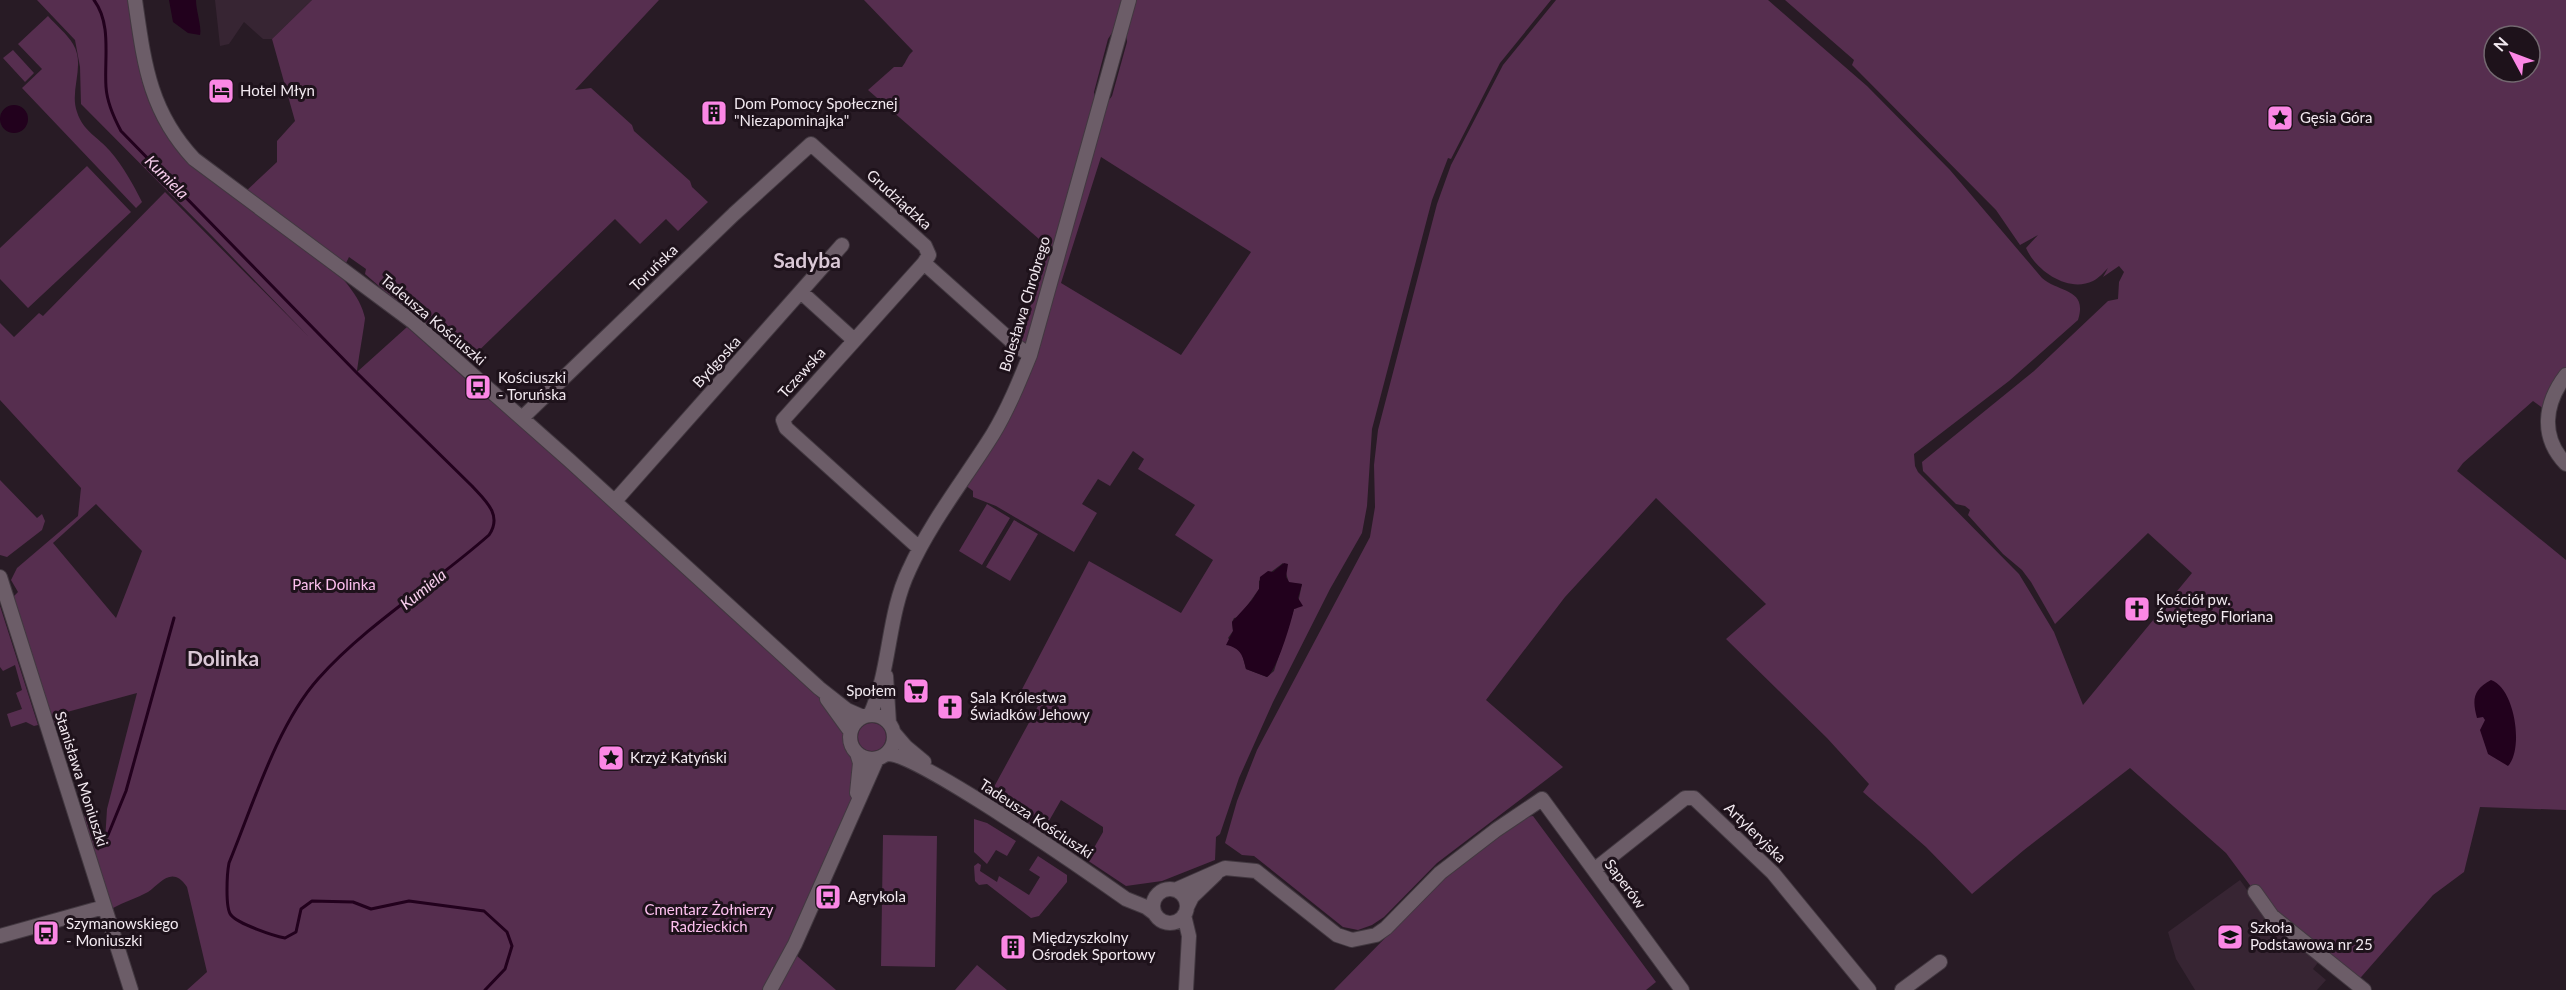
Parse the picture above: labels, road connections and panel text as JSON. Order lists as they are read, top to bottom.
{
  "streets": {
    "street": [
      "Grudziądzka",
      "Toruńska",
      "Bolesława Chrobrego",
      "Tadeusza Kościuszki",
      "Bydgoska",
      "Tczewska",
      "Stanisława Moniuszki",
      "Artyleryjska",
      "Saperów"
    ]
  },
  "crossings": [
    ["Grudziądzka", "Toruńska"],
    ["Grudziądzka", "Tczewska"],
    ["Toruńska", "Tadeusza Kościuszki"],
    ["Bolesława Chrobrego", "Tadeusza Kościuszki"],
    ["Bolesława Chrobrego", "Tczewska"],
    ["Tadeusza Kościuszki", "Bydgoska"],
    ["Artyleryjska", "Saperów"]
  ],
  "districts": ["Sadyba", "Dolinka"],
  "water": ["Kumiela"],
  "parks": ["Park Dolinka", "Cmentarz Żołnierzy Radzieckich"],
  "places": {
    "hotel": ["Hotel Młyn"],
    "building": ["Dom Pomocy Społecznej \"Niezapominajka\"", "Międzyszkolny Ośrodek Sportowy"],
    "place": ["Gęsia Góra", "Krzyż Katyński"],
    "bus stop": ["Kościuszki - Toruńska", "Agrykola", "Szymanowskiego - Moniuszki"],
    "church": ["Kościół pw. Świętego Floriana", "Sala Królestwa Świadków Jehowy"],
    "supermarket": ["Społem"],
    "school or university": ["Szkoła Podstawowa nr 25"]
  },
  "north": "top left"
}
